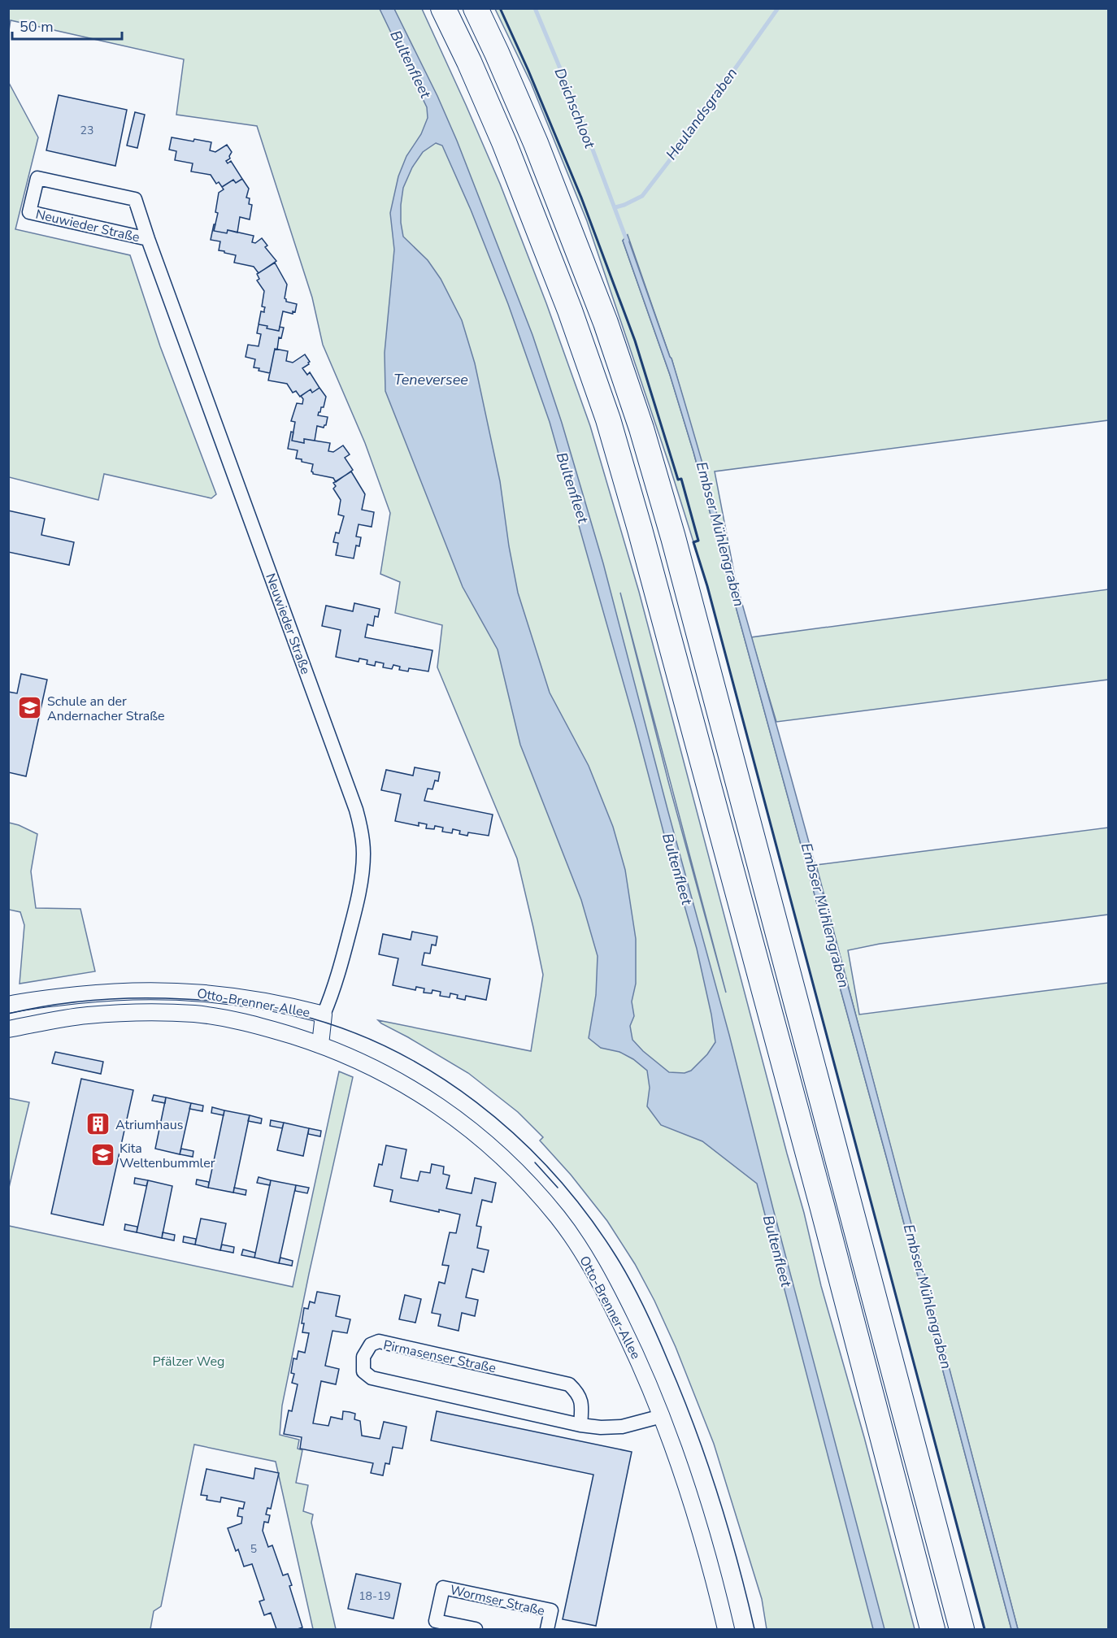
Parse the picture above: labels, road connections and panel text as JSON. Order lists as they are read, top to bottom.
{
  "streets": {
    "street": [
      "Neuwieder Straße",
      "Otto-Brenner-Allee",
      "Pirmasenser Straße",
      "Wormser Straße"
    ]
  },
  "crossings": [
    ["Neuwieder Straße", "Otto-Brenner-Allee"],
    ["Otto-Brenner-Allee", "Pirmasenser Straße"]
  ],
  "water": [
    "Bultenfleet",
    "Deichschloot",
    "Heulandsgraben",
    "Teneversee",
    "Embser Mühlengraben"
  ],
  "parks": ["Pfälzer Weg"],
  "places": {
    "school or university": ["Schule an der Andernacher Straße", "Kita Weltenbummler"],
    "building": ["Atriumhaus"]
  },
  "house_numbers": ["23", "5", "18-19"],
  "scale_bar": "50 m"
}
